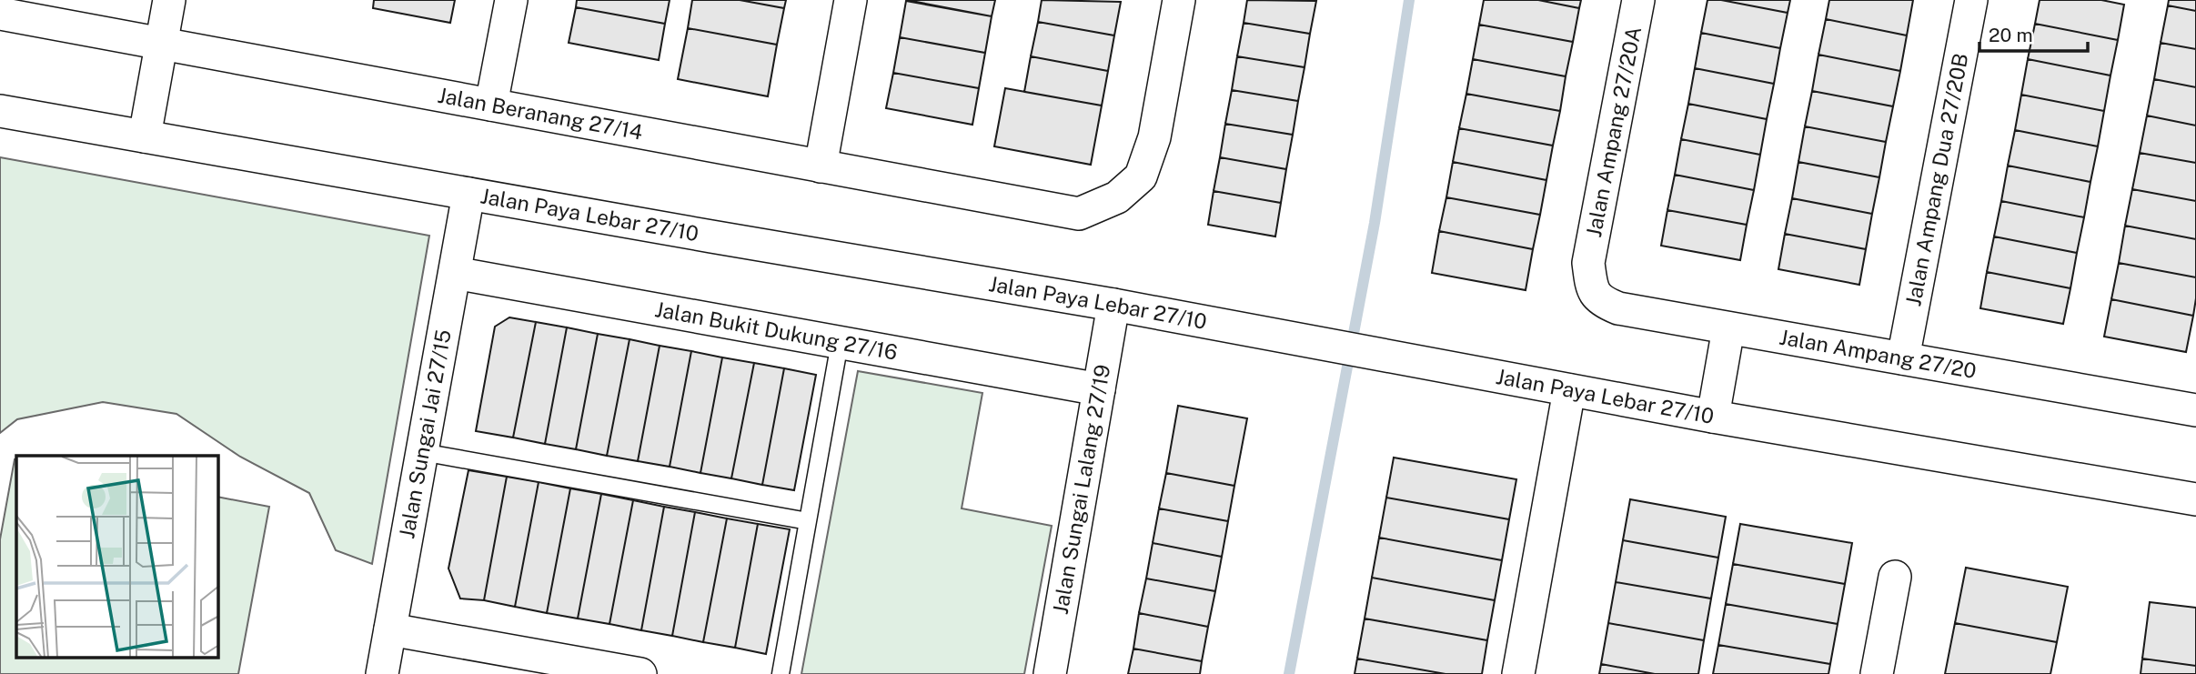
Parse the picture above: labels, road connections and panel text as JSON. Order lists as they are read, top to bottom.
{
  "streets": {
    "street": [
      "Jalan Beranang 27/14",
      "Jalan Ampang 27/20A",
      "Jalan Ampang Dua 27/20B",
      "Jalan Paya Lebar 27/10",
      "Jalan Bukit Dukung 27/16",
      "Jalan Ampang 27/20",
      "Jalan Sungai Jai 27/15",
      "Jalan Sungai Lalang 27/19"
    ]
  },
  "crossings": [
    ["Jalan Ampang 27/20A", "Jalan Ampang 27/20"],
    ["Jalan Ampang Dua 27/20B", "Jalan Ampang 27/20"],
    ["Jalan Paya Lebar 27/10", "Jalan Sungai Jai 27/15"],
    ["Jalan Paya Lebar 27/10", "Jalan Sungai Lalang 27/19"],
    ["Jalan Bukit Dukung 27/16", "Jalan Sungai Jai 27/15"],
    ["Jalan Bukit Dukung 27/16", "Jalan Sungai Lalang 27/19"]
  ],
  "scale_bar": "20 m"
}
